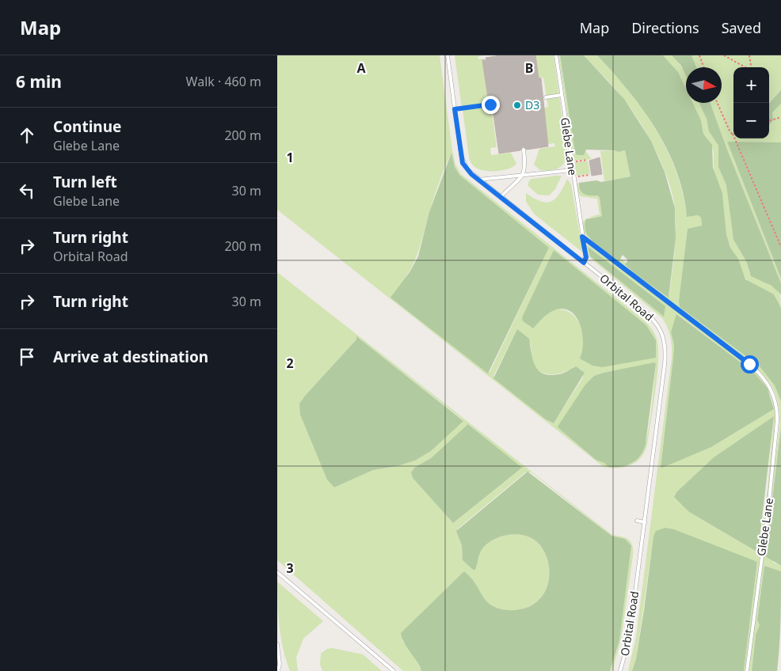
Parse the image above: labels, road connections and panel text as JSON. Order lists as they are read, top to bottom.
{
  "streets": {
    "lane": ["Glebe Lane", "Orbital Road"]
  },
  "crossings": [
    ["Glebe Lane", "Orbital Road"]
  ],
  "places": ["D3"],
  "north": "right",
  "page": {
    "header": "Map",
    "nav": ["Map", "Directions", "Saved"],
    "heading": ["6 min", "Walk · 460 m"],
    "map_buttons": ["+", "−"],
    "list": [
      ["Continue", "Glebe Lane", "200 m"],
      ["Turn left", "Glebe Lane", "30 m"],
      ["Turn right", "Orbital Road", "200 m"],
      ["Turn right", "30 m"],
      "Arrive at destination"
    ]
  },
  "grid": {
    "columns": ["A", "B"],
    "rows": ["1", "2", "3"]
  }
}
